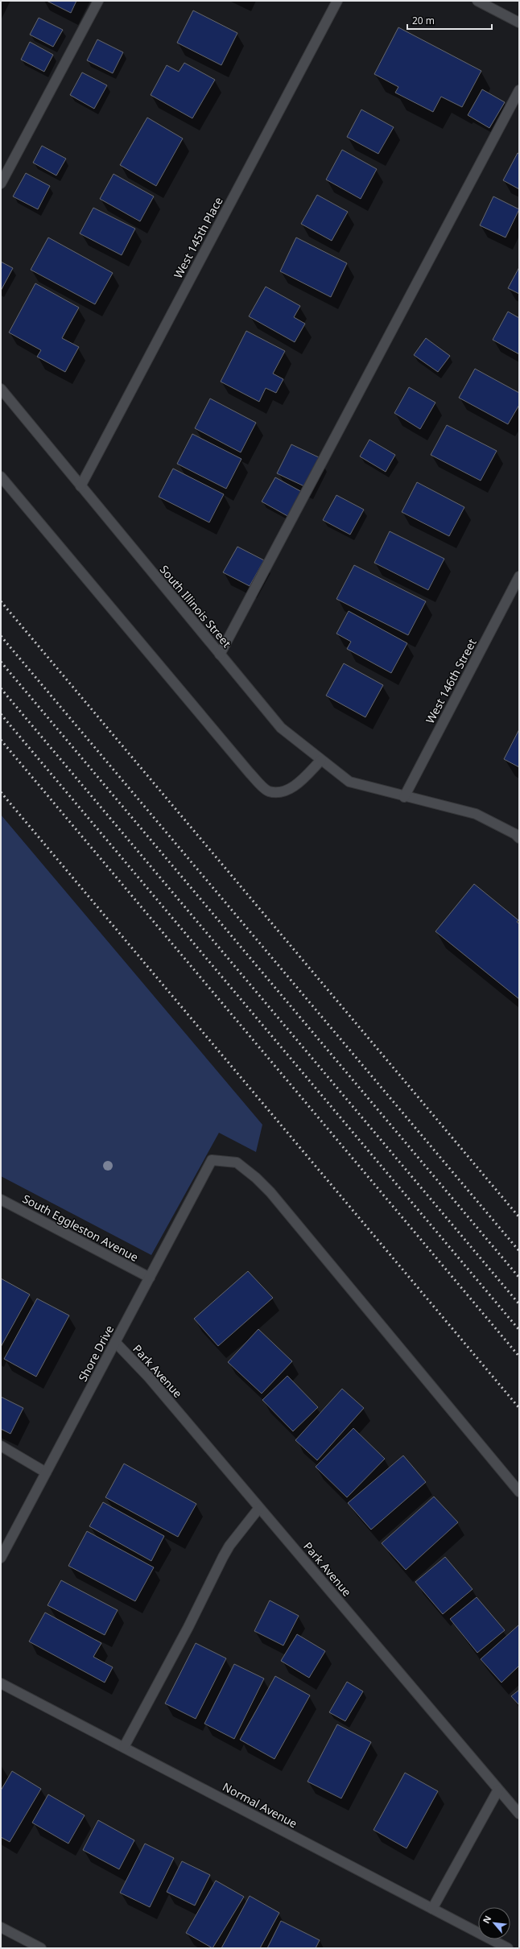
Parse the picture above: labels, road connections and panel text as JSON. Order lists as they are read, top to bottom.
{
  "streets": {
    "street": [
      "West 145th Place",
      "South Illinois Street",
      "West 146th Street",
      "South Eggleston Avenue",
      "Shore Drive",
      "Park Avenue",
      "Normal Avenue"
    ]
  },
  "crossings": [
    ["West 145th Place", "South Illinois Street"],
    ["South Illinois Street", "West 146th Street"],
    ["South Eggleston Avenue", "Shore Drive"],
    ["Shore Drive", "Park Avenue"]
  ],
  "scale_bar": "20 m",
  "north": "top left"
}
